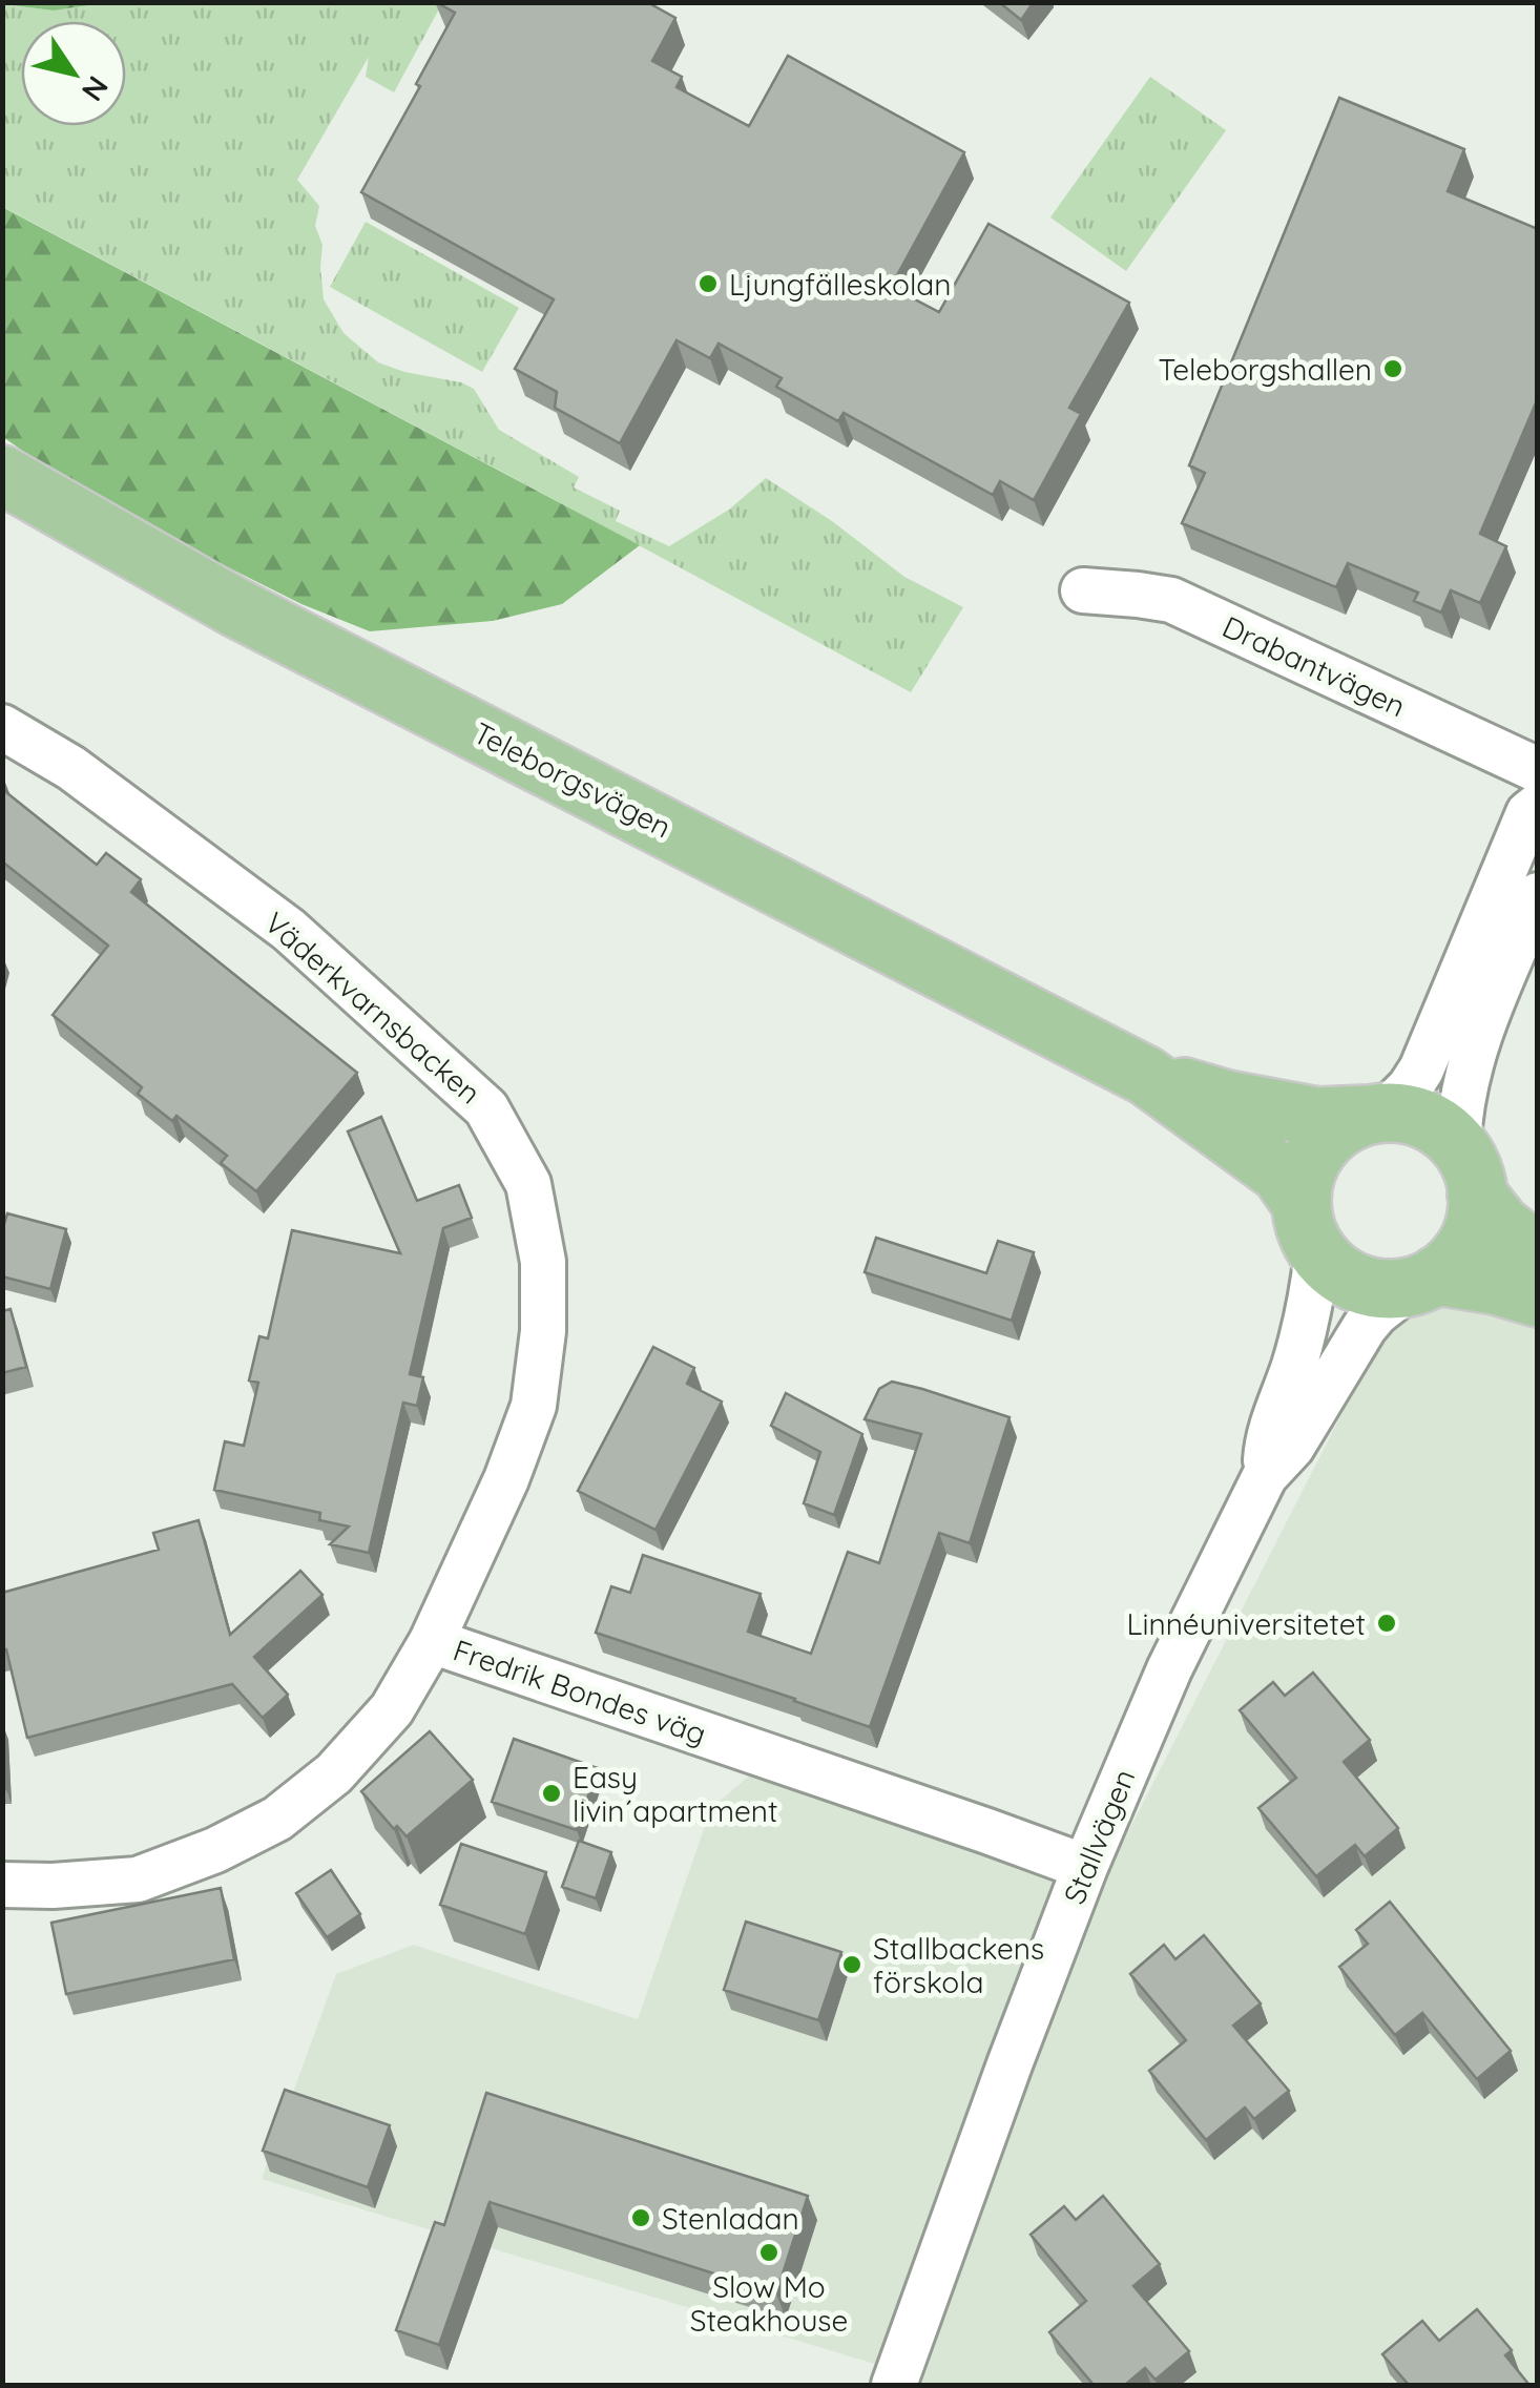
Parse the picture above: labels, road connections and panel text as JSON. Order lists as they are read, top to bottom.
{
  "streets": {
    "main road": ["Teleborgsvägen"],
    "street": [
      "Drabantvägen",
      "Väderkvarnsbacken",
      "Fredrik Bondes väg",
      "Stallvägen"
    ]
  },
  "crossings": [
    ["Teleborgsvägen", "Stallvägen"],
    ["Väderkvarnsbacken", "Fredrik Bondes väg"],
    ["Fredrik Bondes väg", "Stallvägen"]
  ],
  "places": [
    "Ljungfälleskolan",
    "Teleborgshallen",
    "Linnéuniversitetet",
    "Easy livin´apartment",
    "Stallbackens förskola",
    "Stenladan",
    "Slow Mo Steakhouse"
  ],
  "north": "bottom right"
}
